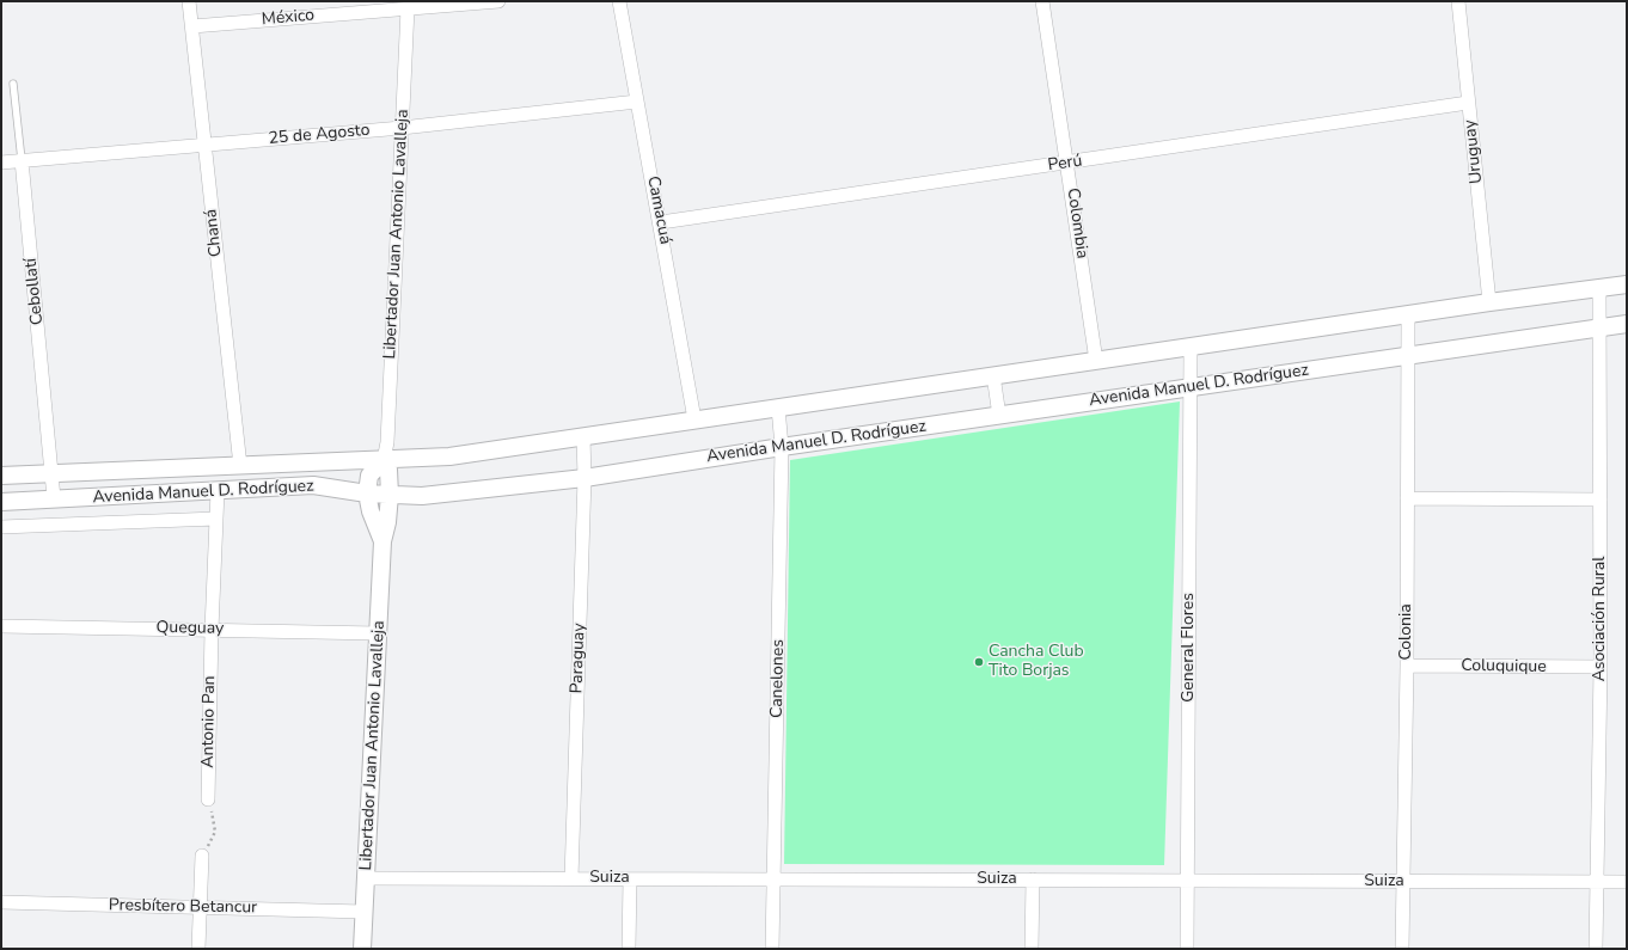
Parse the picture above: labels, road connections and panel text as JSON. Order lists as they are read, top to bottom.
{
  "streets": {
    "street": [
      "México",
      "25 de Agosto",
      "Uruguay",
      "Perú",
      "Camacuá",
      "Colombia",
      "Chaná",
      "Libertador Juan Antonio Lavalleja",
      "Cebollatí",
      "Avenida Manuel D. Rodríguez",
      "Asociación Rural",
      "Queguay",
      "Colonia",
      "General Flores",
      "Paraguay",
      "Coluquique",
      "Canelones",
      "Antonio Pan",
      "Suiza",
      "Presbítero Betancur"
    ]
  },
  "crossings": [
    ["México", "Chaná"],
    ["México", "Libertador Juan Antonio Lavalleja"],
    ["25 de Agosto", "Camacuá"],
    ["25 de Agosto", "Chaná"],
    ["25 de Agosto", "Libertador Juan Antonio Lavalleja"],
    ["25 de Agosto", "Cebollatí"],
    ["Uruguay", "Perú"],
    ["Uruguay", "Avenida Manuel D. Rodríguez"],
    ["Perú", "Camacuá"],
    ["Perú", "Colombia"],
    ["Camacuá", "Avenida Manuel D. Rodríguez"],
    ["Colombia", "Avenida Manuel D. Rodríguez"],
    ["Chaná", "Avenida Manuel D. Rodríguez"],
    ["Libertador Juan Antonio Lavalleja", "Avenida Manuel D. Rodríguez"],
    ["Libertador Juan Antonio Lavalleja", "Queguay"],
    ["Libertador Juan Antonio Lavalleja", "Suiza"],
    ["Libertador Juan Antonio Lavalleja", "Presbítero Betancur"],
    ["Cebollatí", "Avenida Manuel D. Rodríguez"],
    ["Avenida Manuel D. Rodríguez", "Asociación Rural"],
    ["Avenida Manuel D. Rodríguez", "Colonia"],
    ["Avenida Manuel D. Rodríguez", "General Flores"],
    ["Avenida Manuel D. Rodríguez", "Paraguay"],
    ["Avenida Manuel D. Rodríguez", "Canelones"],
    ["Avenida Manuel D. Rodríguez", "Antonio Pan"],
    ["Asociación Rural", "Coluquique"],
    ["Asociación Rural", "Suiza"],
    ["Queguay", "Antonio Pan"],
    ["Colonia", "Coluquique"],
    ["Colonia", "Suiza"],
    ["General Flores", "Suiza"],
    ["Paraguay", "Suiza"],
    ["Canelones", "Suiza"]
  ],
  "places": ["Cancha Club Tito Borjas"]
}
